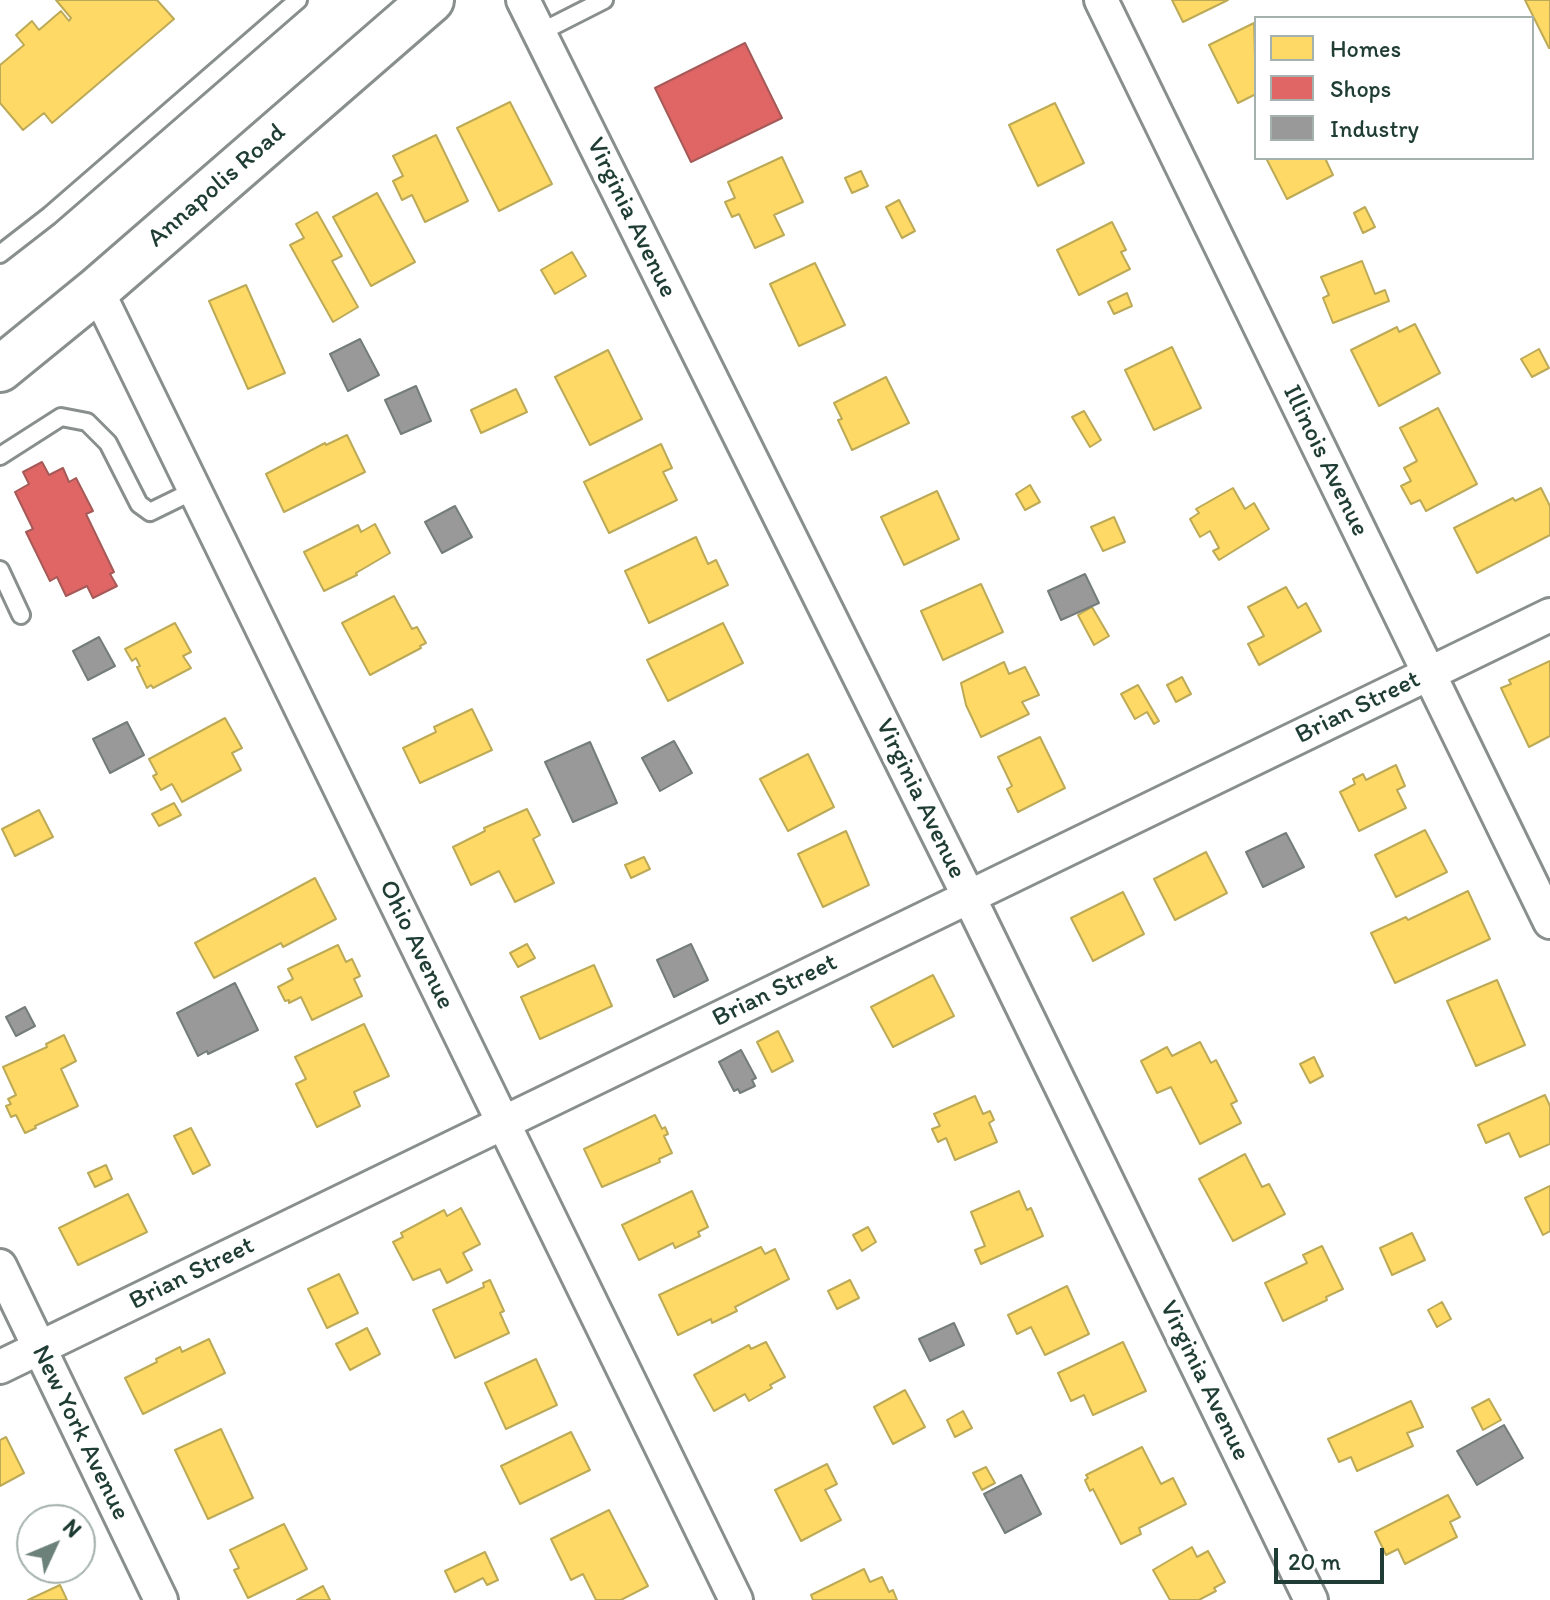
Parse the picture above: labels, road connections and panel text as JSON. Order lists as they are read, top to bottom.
{
  "streets": {
    "main road": ["Annapolis Road"],
    "street": [
      "Virginia Avenue",
      "Illinois Avenue",
      "Brian Street",
      "Ohio Avenue",
      "New York Avenue"
    ]
  },
  "crossings": [
    ["Annapolis Road", "Ohio Avenue"],
    ["Virginia Avenue", "Brian Street"],
    ["Illinois Avenue", "Brian Street"],
    ["Brian Street", "Ohio Avenue"],
    ["Brian Street", "New York Avenue"]
  ],
  "legend": ["Homes", "Shops", "Industry"],
  "scale_bar": "20 m",
  "north": "top right"
}
